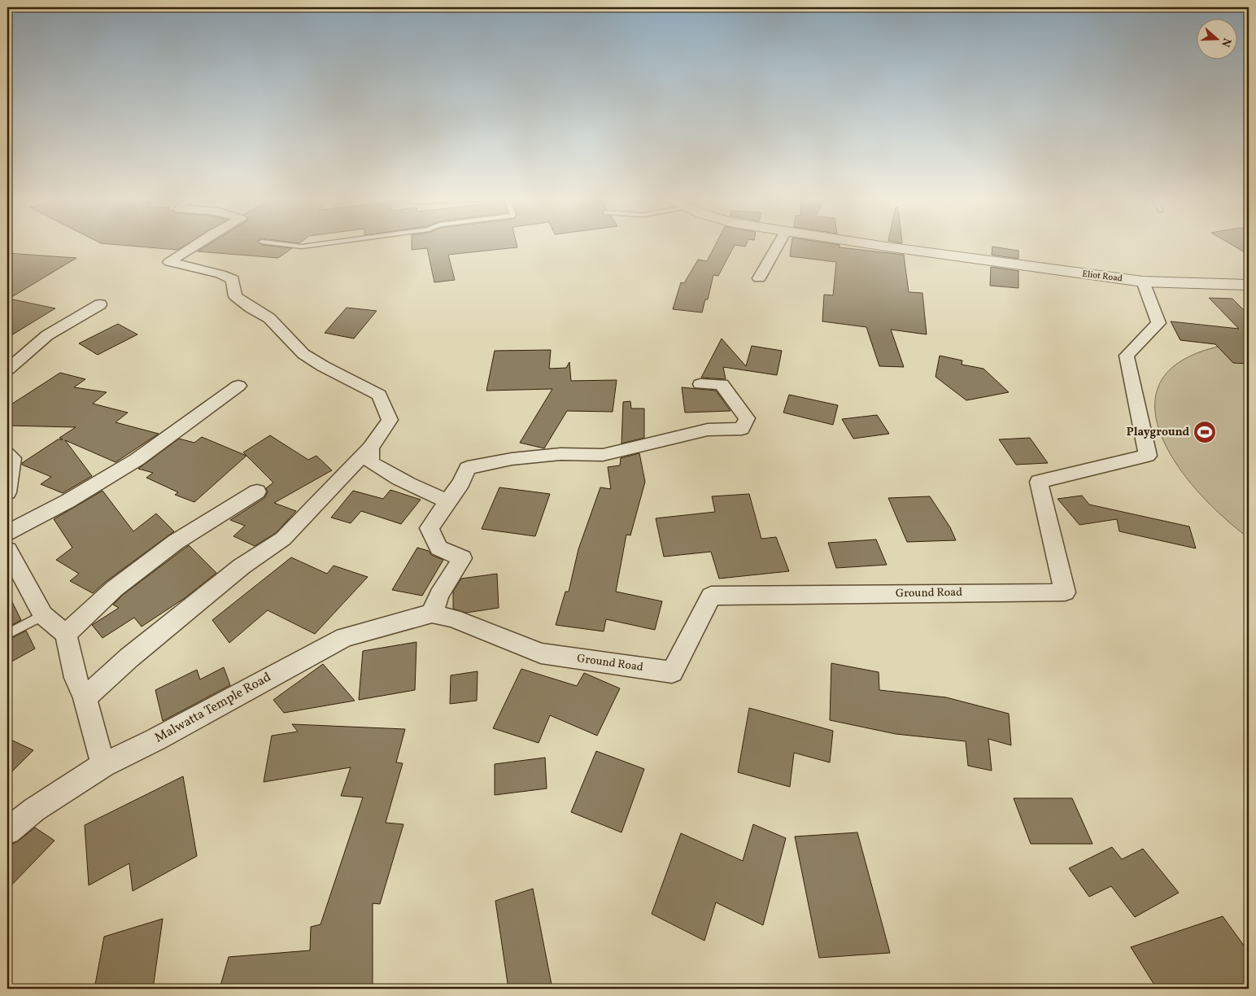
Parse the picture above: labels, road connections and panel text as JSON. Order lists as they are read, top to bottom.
{
  "streets": {
    "street": ["Eliot Road", "Ground Road", "Malwatta Temple Road"]
  },
  "crossings": [
    ["Eliot Road", "Ground Road"],
    ["Ground Road", "Malwatta Temple Road"]
  ],
  "places": {
    "sports": ["Playground"]
  },
  "north": "right"
}
